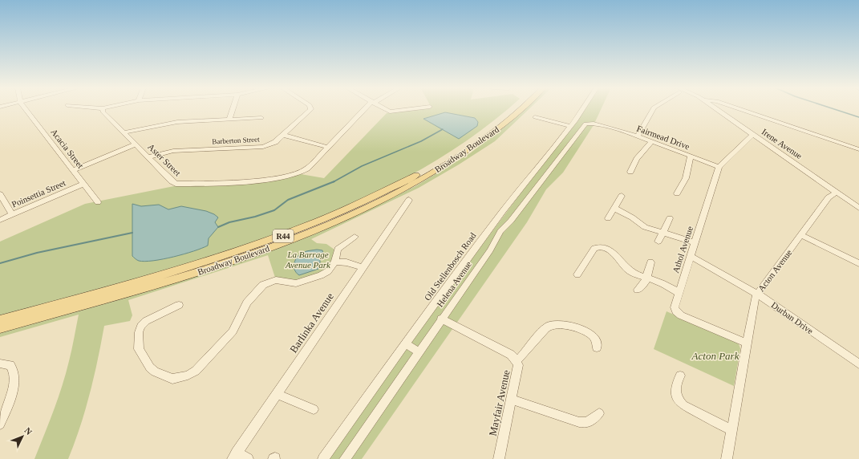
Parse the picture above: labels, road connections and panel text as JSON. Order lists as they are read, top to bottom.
{
  "streets": {
    "main road": ["Broadway Boulevard", "R44"],
    "street": [
      "Fairmead Drive",
      "Barberton Street",
      "Irene Avenue",
      "Acacia Street",
      "Aster Street",
      "Poinsettia Street",
      "Athol Avenue",
      "Old Stellenbosch Road",
      "Acton Avenue",
      "Helena Avenue",
      "Durban Drive",
      "Barlinka Avenue",
      "Mayfair Avenue"
    ]
  },
  "crossings": [
    ["Fairmead Drive", "Athol Avenue"],
    ["Fairmead Drive", "Helena Avenue"],
    ["Barberton Street", "Aster Street"],
    ["Irene Avenue", "Athol Avenue"],
    ["Irene Avenue", "Acton Avenue"],
    ["Acacia Street", "Poinsettia Street"],
    ["Athol Avenue", "Acton Avenue"],
    ["Athol Avenue", "Durban Drive"],
    ["Acton Avenue", "Durban Drive"],
    ["Helena Avenue", "Mayfair Avenue"]
  ],
  "parks": ["La Barrage Avenue Park", "Acton Park"],
  "north": "top right"
}
